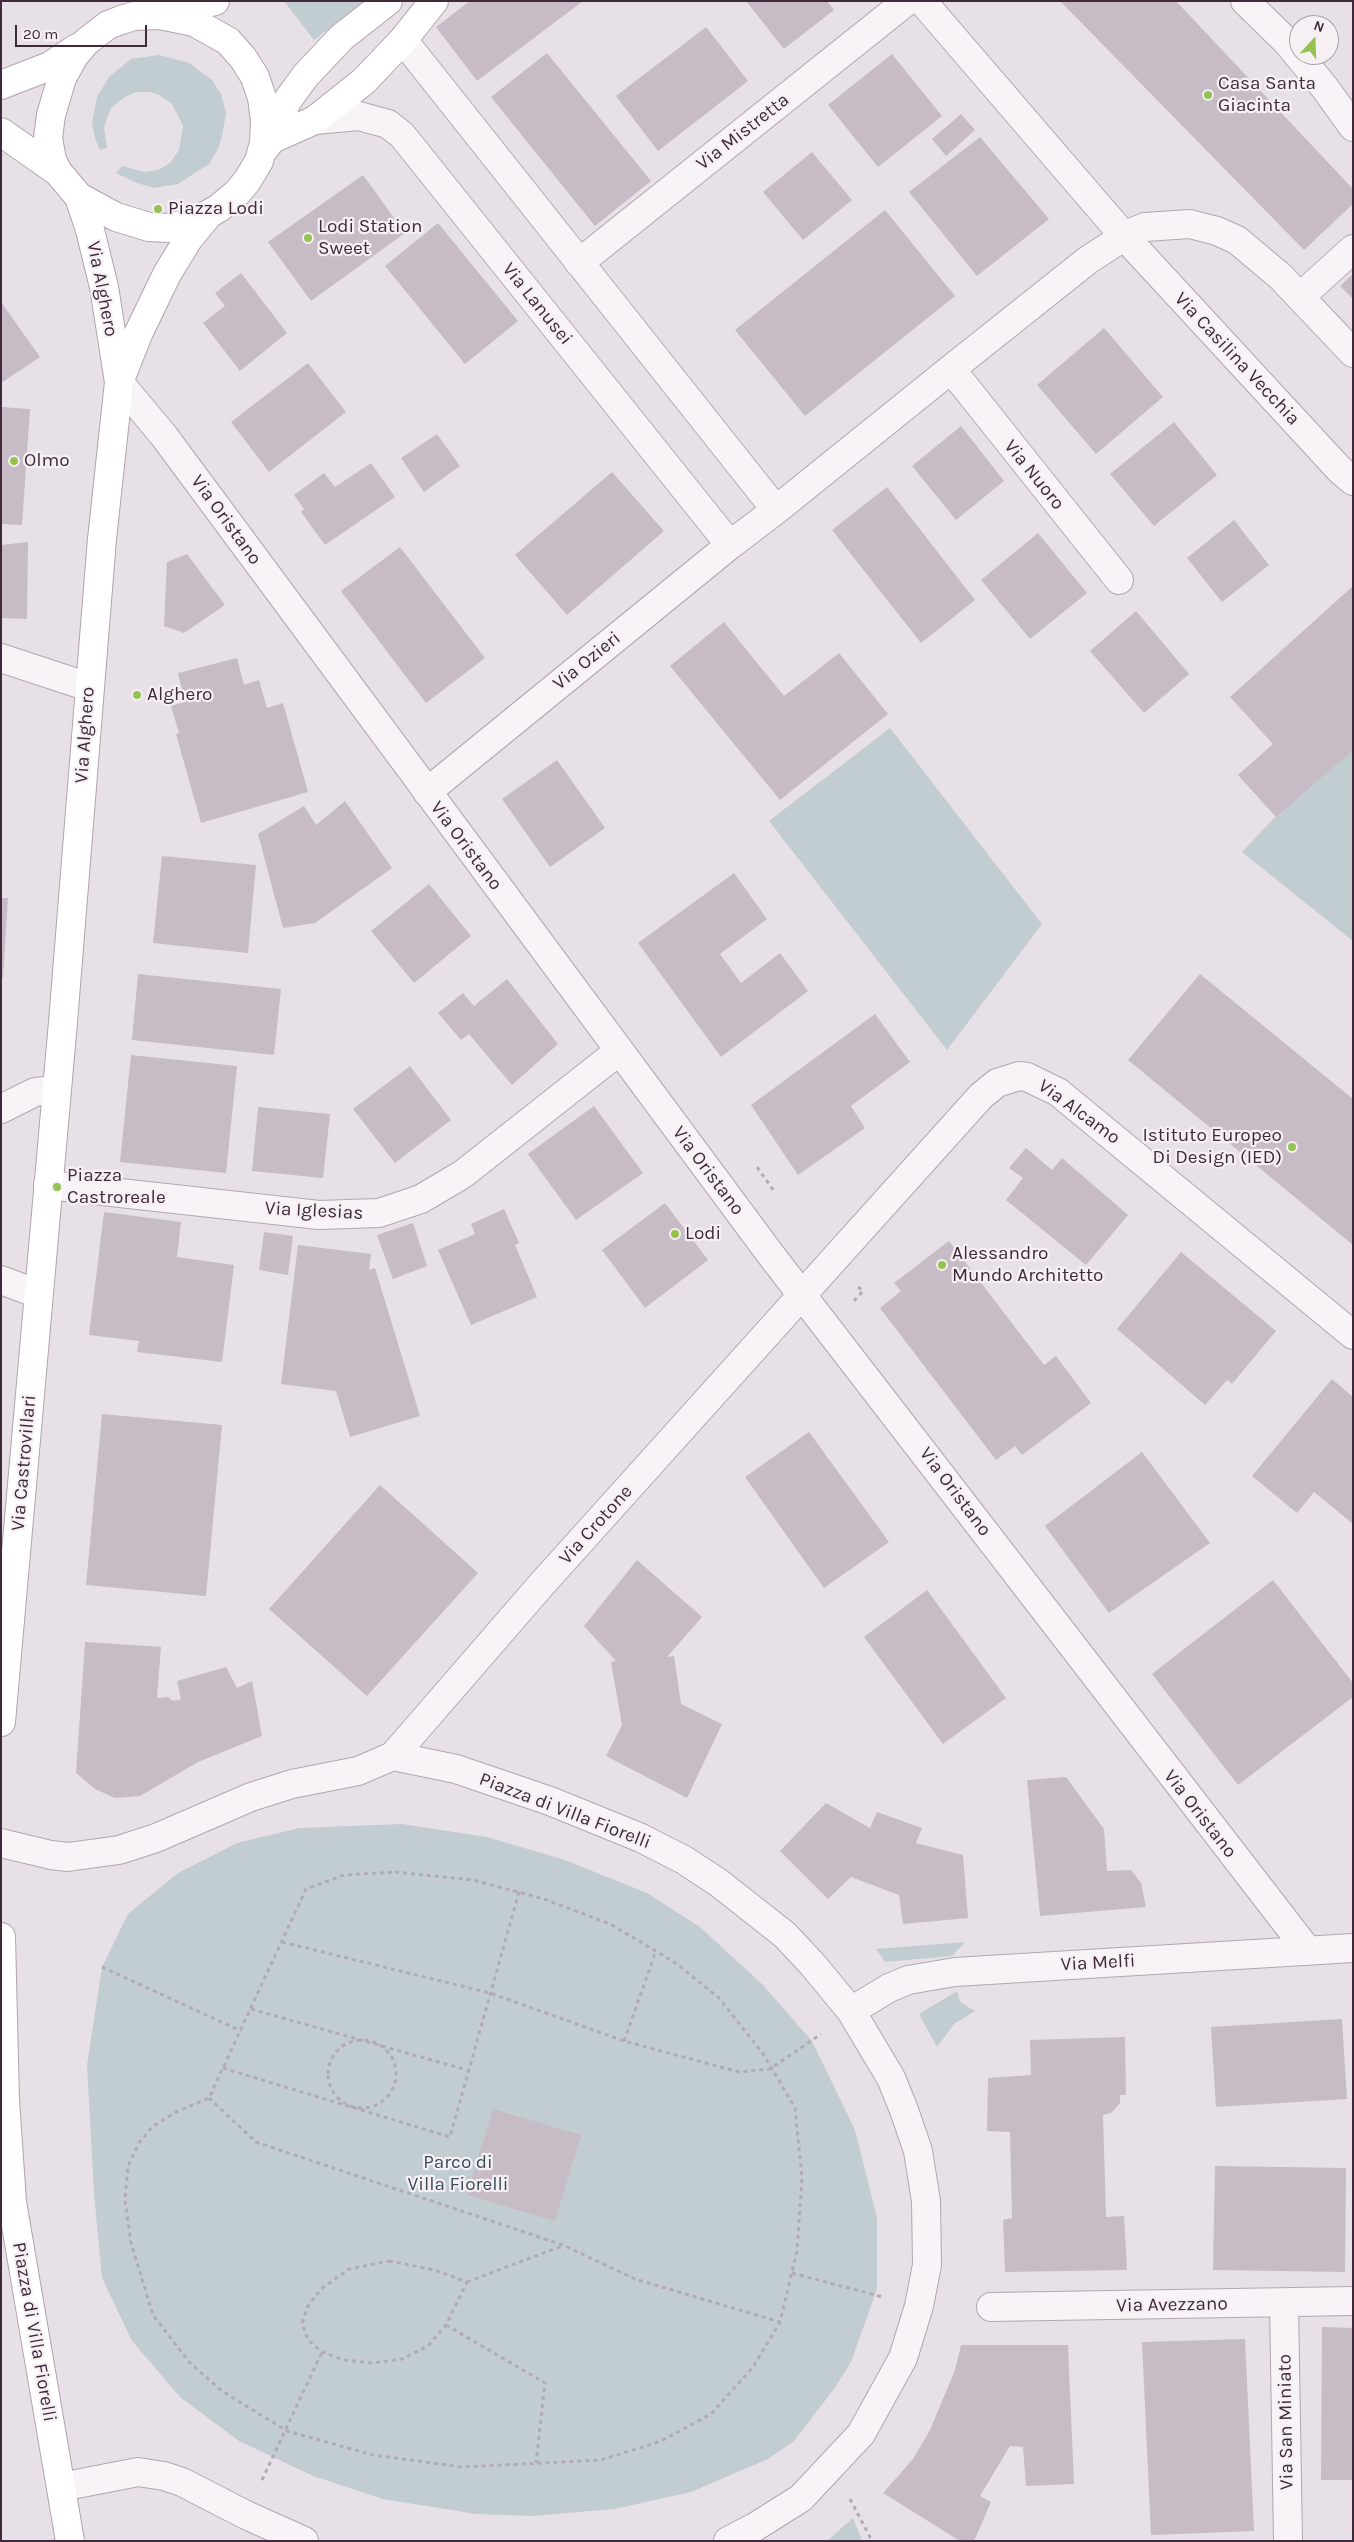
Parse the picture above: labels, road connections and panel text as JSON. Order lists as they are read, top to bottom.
{
  "streets": {
    "main road": ["Via Alghero", "Via Castrovillari", "Piazza di Villa Fiorelli"],
    "street": [
      "Via Mistretta",
      "Via Lanusei",
      "Via Casilina Vecchia",
      "Via Nuoro",
      "Via Oristano",
      "Via Ozieri",
      "Via Alcamo",
      "Via Iglesias",
      "Via Crotone",
      "Via Melfi",
      "Via Avezzano",
      "Via San Miniato"
    ]
  },
  "crossings": [
    ["Via Alghero", "Via Oristano"],
    ["Via Lanusei", "Via Ozieri"],
    ["Via Oristano", "Via Ozieri"],
    ["Via Oristano", "Via Alcamo"],
    ["Via Oristano", "Via Iglesias"],
    ["Via Oristano", "Via Crotone"],
    ["Via Oristano", "Via Melfi"],
    ["Via Alcamo", "Via Crotone"],
    ["Via Crotone", "Piazza di Villa Fiorelli"],
    ["Piazza di Villa Fiorelli", "Via Melfi"],
    ["Via Avezzano", "Via San Miniato"]
  ],
  "parks": ["Parco di Villa Fiorelli"],
  "places": [
    "Casa Santa Giacinta",
    "Piazza Lodi",
    "Lodi Station Sweet",
    "Olmo",
    "Alghero",
    "Istituto Europeo Di Design (IED)",
    "Piazza Castroreale",
    "Lodi",
    "Alessandro Mundo Architetto"
  ],
  "scale_bar": "20 m",
  "north": "top"
}
